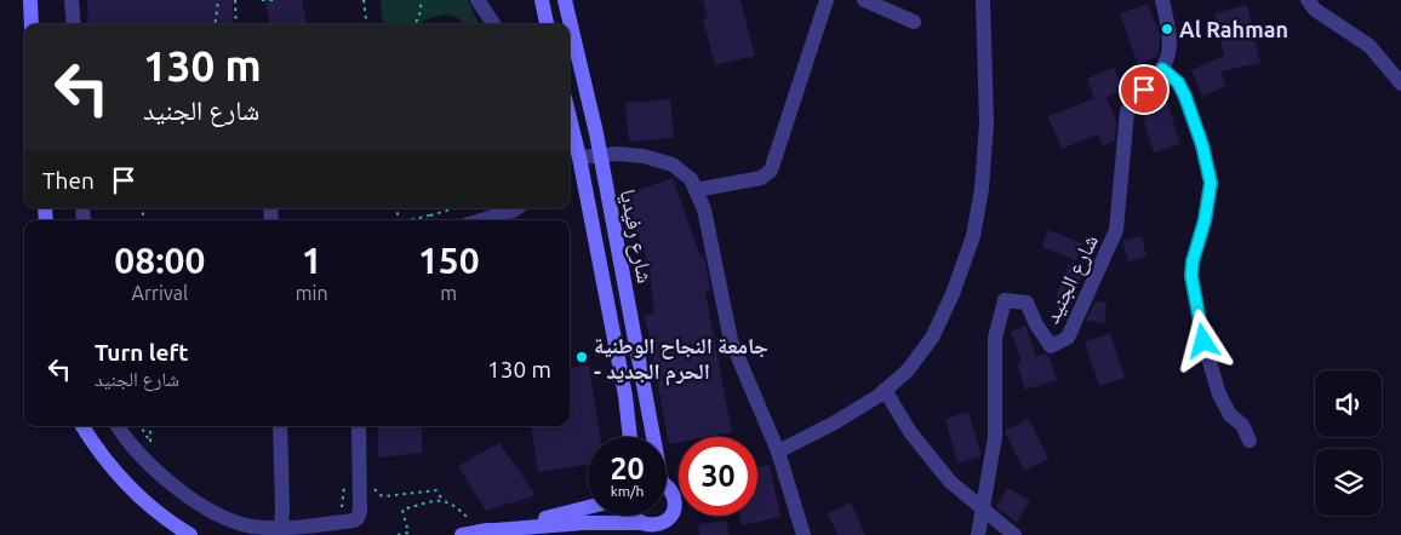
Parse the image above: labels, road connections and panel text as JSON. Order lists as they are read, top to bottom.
{
  "streets": {
    "main road": ["شارع رفيديا"],
    "street": ["شارع الجنيد"]
  },
  "places": ["Al Rahman", "جامعة النجاح الوطنية - الحرم الجديد"],
  "page": {
    "turn": ["130 m", "شارع الجنيد"],
    "then": "Then",
    "eta": [
      "08:00",
      "Arrival",
      "1",
      "min",
      "150",
      "m"
    ],
    "list": [
      {
        "name": "Turn left",
        "note": "شارع الجنيد",
        "value": "130 m"
      }
    ],
    "speed": "20 km/h",
    "limit": "30"
  }
}
